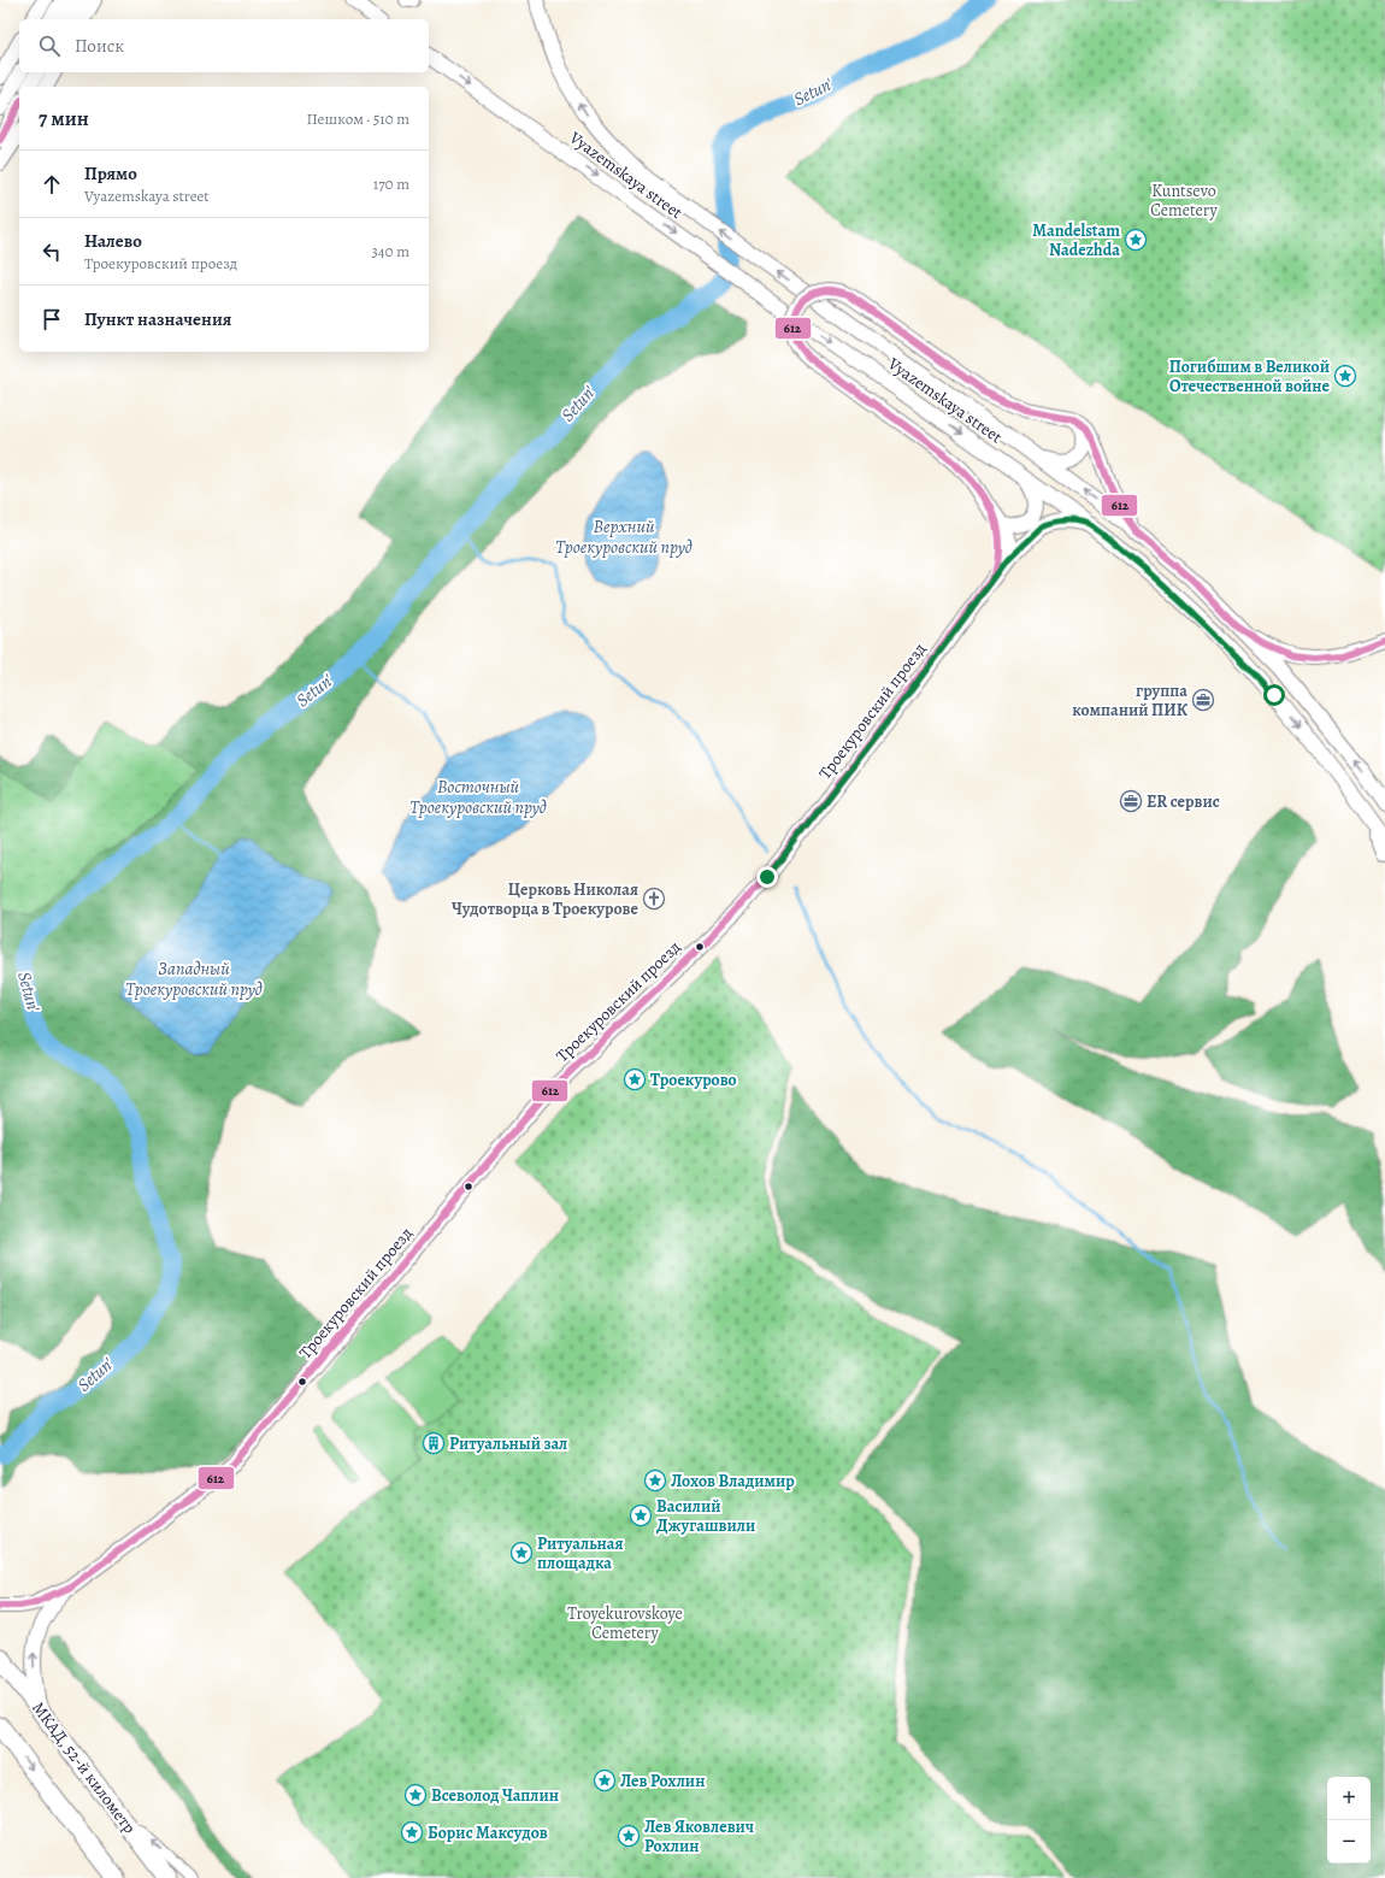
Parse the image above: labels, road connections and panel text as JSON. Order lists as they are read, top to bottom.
{
  "streets": {
    "highway": ["МКАД, 52-й километр"],
    "main road": ["Vyazemskaya street", "Троекуровский проезд"]
  },
  "crossings": [
    ["Троекуровский проезд", "МКАД, 52-й километр"]
  ],
  "water": [
    "Setun'",
    "Верхний Троекуровский пруд",
    "Восточный Троекуровский пруд",
    "Западный Троекуровский пруд"
  ],
  "parks": ["Kuntsevo Cemetery", "Troyekurovskoye Cemetery"],
  "places": {
    "place": [
      "Mandelstam Nadezhda",
      "Погибшим в Великой Отечественной войне",
      "Троекурово",
      "Лохов Владимир",
      "Василий Джугашвили",
      "Ритуальная площадка",
      "Лев Рохлин",
      "Всеволод Чаплин",
      "Борис Максудов",
      "Лев Яковлевич Рохлин"
    ],
    "office": ["группа компаний ПИК", "ER сервис"],
    "church": ["Церковь Николая Чудотворца в Троекурове"],
    "building": ["Ритуальный зал"]
  },
  "lines": ["transit line 612"],
  "page": {
    "search": "Поиск",
    "heading": ["7 мин", "Пешком · 510 m"],
    "list": [
      ["Прямо", "Vyazemskaya street", "170 m"],
      ["Налево", "Троекуровский проезд", "340 m"],
      "Пункт назначения"
    ],
    "map_buttons": ["+", "−"]
  }
}
